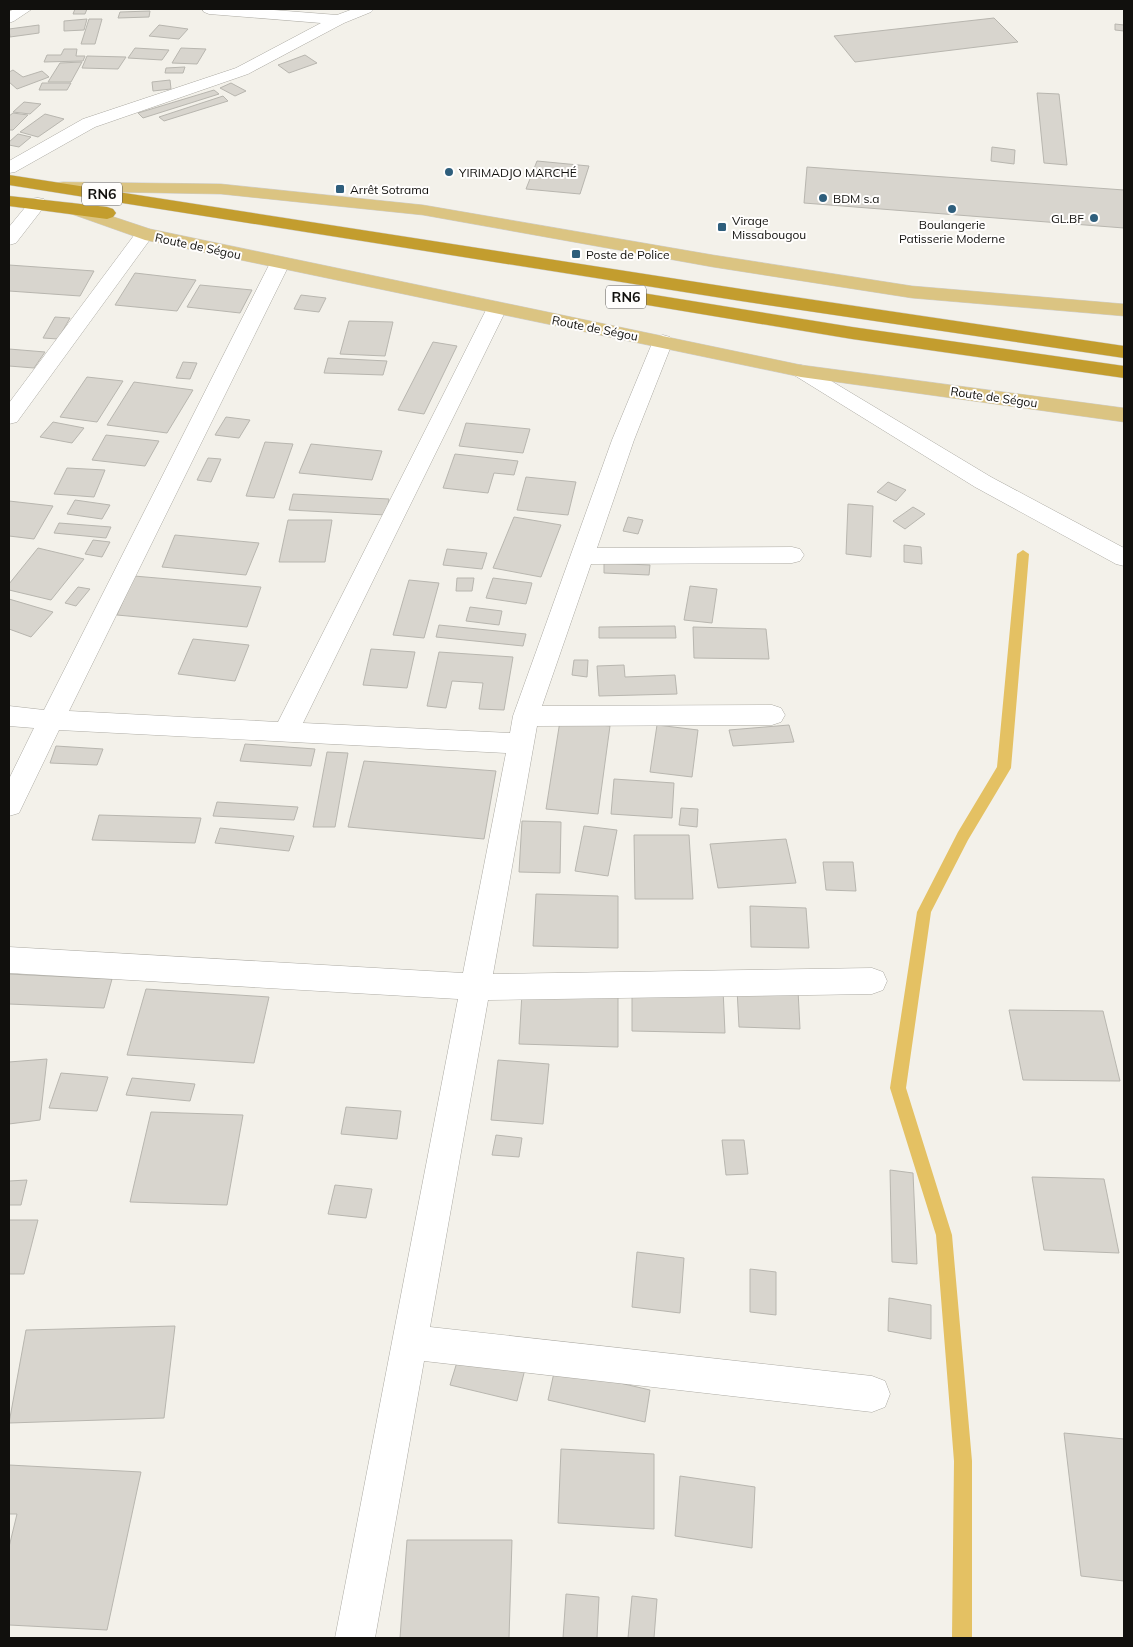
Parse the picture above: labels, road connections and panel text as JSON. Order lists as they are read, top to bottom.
{
  "streets": {
    "highway": ["RN6", "Route de Ségou"]
  },
  "places": {
    "other": [
      "YIRIMADJO MARCHÉ",
      "BDM s.a",
      "Boulangerie Patisserie Moderne",
      "GL.BF"
    ],
    "transit": ["Arrêt Sotrama", "Virage Missabougou", "Poste de Police"]
  }
}
